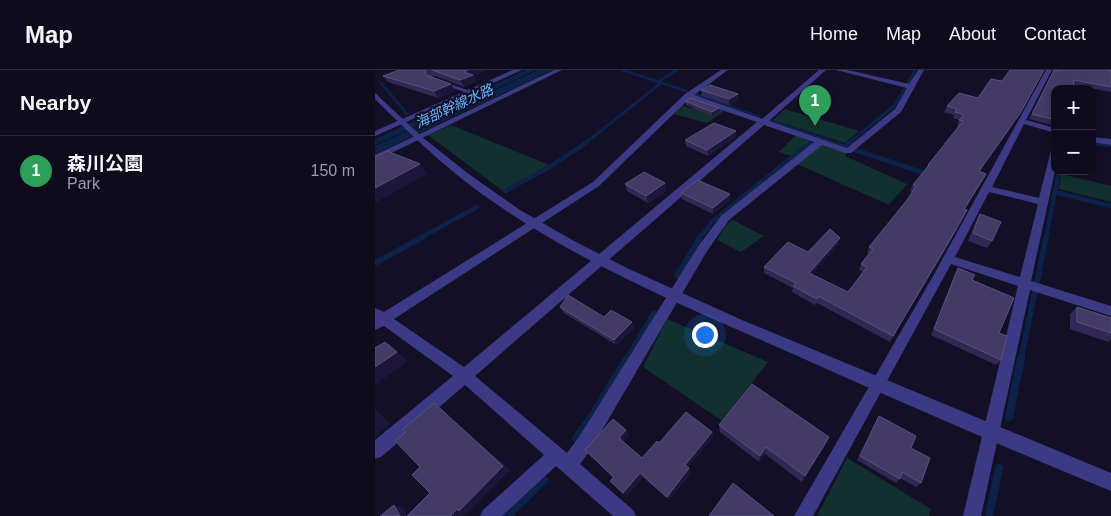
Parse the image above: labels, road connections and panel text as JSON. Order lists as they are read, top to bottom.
{
  "water": ["海部幹線水路"],
  "page": {
    "header": "Map",
    "nav": [
      "Home",
      "Map",
      "About",
      "Contact"
    ],
    "heading": "Nearby",
    "map_buttons": ["+", "−"],
    "pins": "1",
    "list": [
      {
        "mark": "1",
        "name": "森川公園",
        "note": "Park",
        "value": "150 m"
      }
    ]
  }
}
